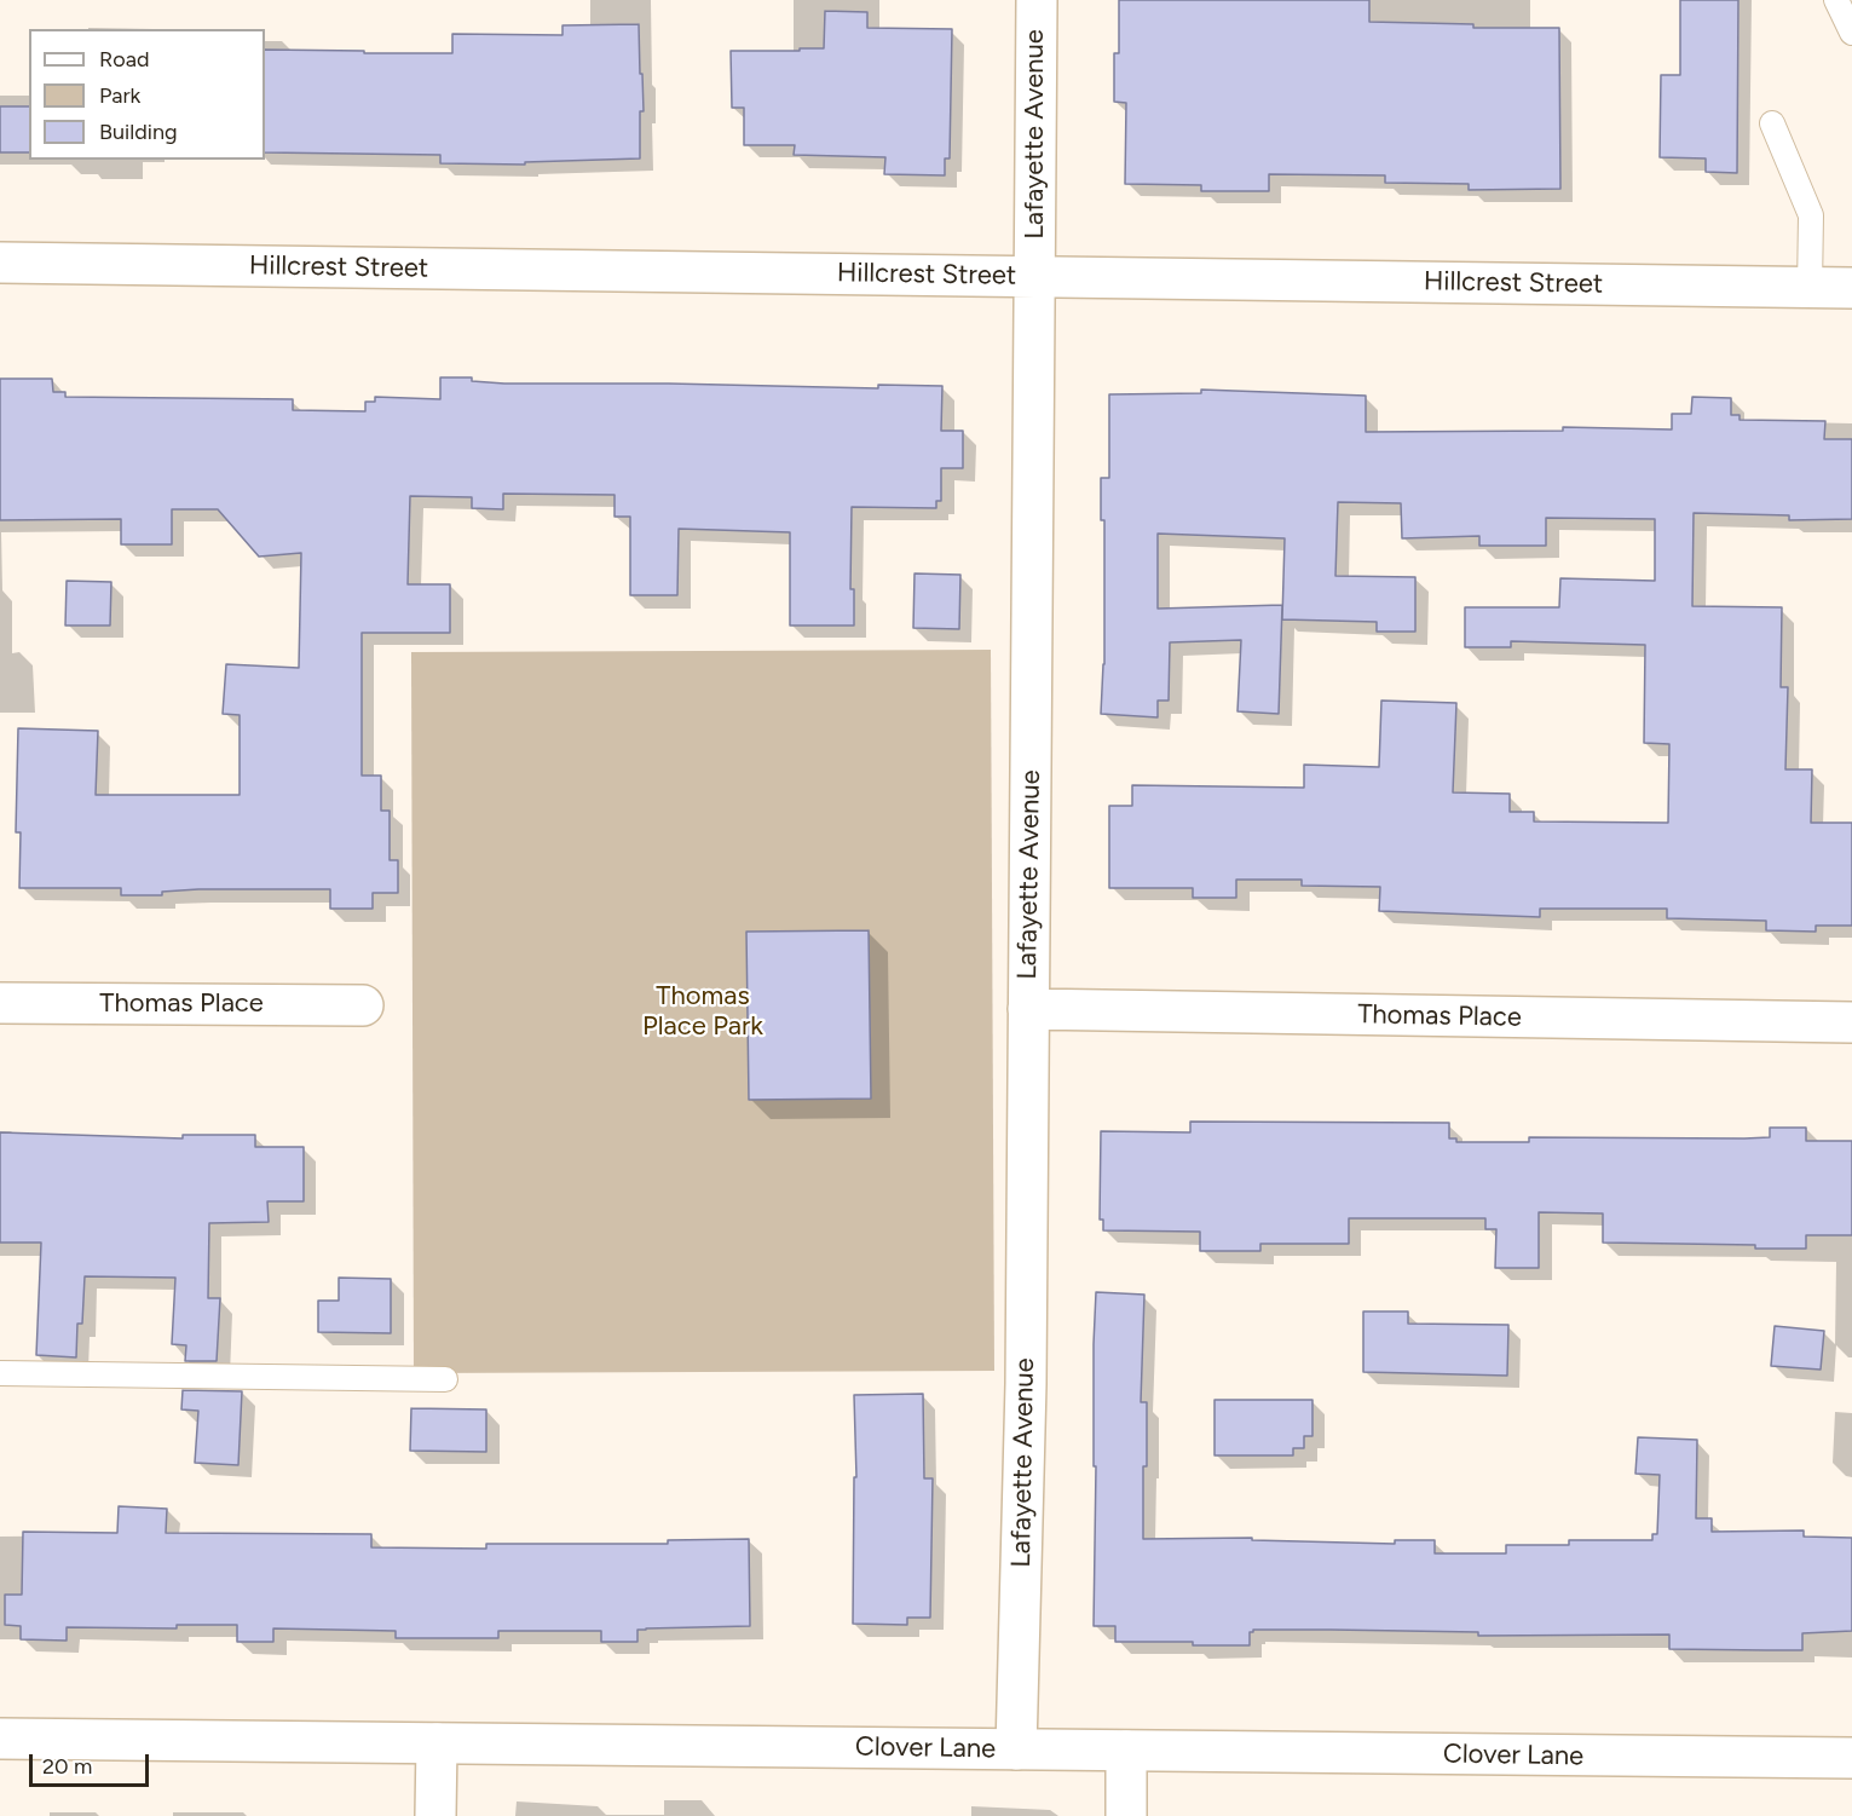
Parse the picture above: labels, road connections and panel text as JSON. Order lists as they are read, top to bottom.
{
  "streets": {
    "street": [
      "Lafayette Avenue",
      "Hillcrest Street",
      "Thomas Place",
      "Clover Lane"
    ]
  },
  "crossings": [
    ["Lafayette Avenue", "Hillcrest Street"],
    ["Lafayette Avenue", "Thomas Place"],
    ["Lafayette Avenue", "Clover Lane"]
  ],
  "parks": ["Thomas Place Park"],
  "legend": ["Road", "Park", "Building"],
  "scale_bar": "20 m"
}
